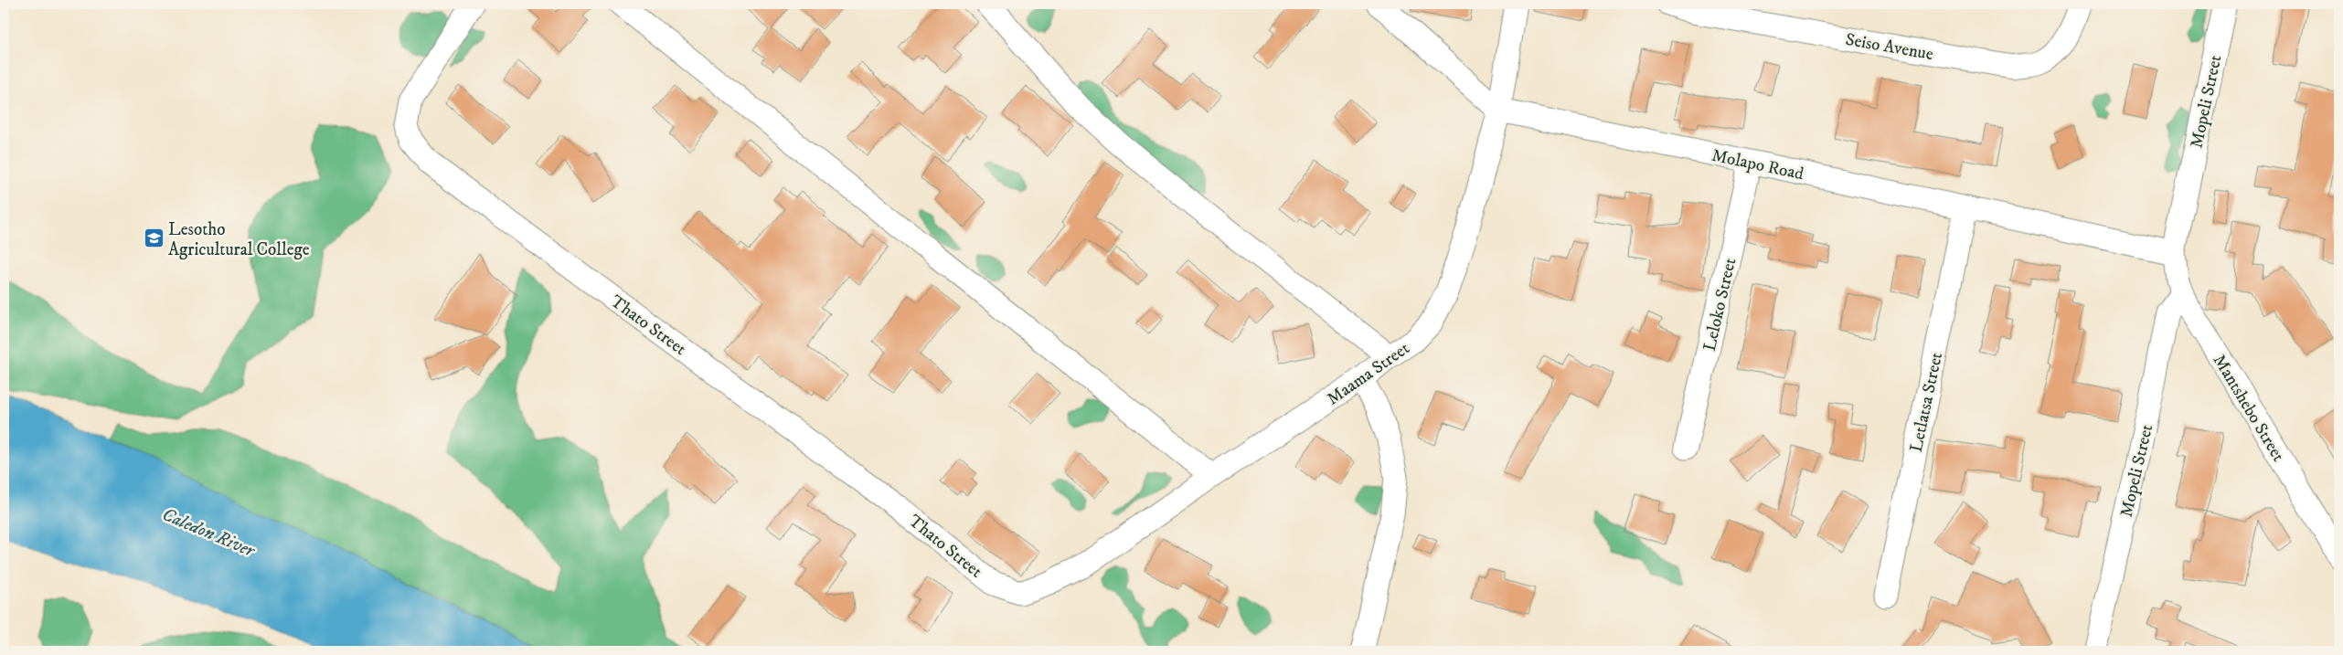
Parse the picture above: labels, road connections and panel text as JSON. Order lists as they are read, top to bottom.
{
  "streets": {
    "street": [
      "Seiso Avenue",
      "Mopeli Street",
      "Molapo Road",
      "Leloko Street",
      "Thato Street",
      "Maama Street",
      "Letlatsa Street",
      "Mantshebo Street"
    ]
  },
  "crossings": [
    ["Mopeli Street", "Molapo Road"],
    ["Mopeli Street", "Mantshebo Street"],
    ["Molapo Road", "Leloko Street"],
    ["Molapo Road", "Maama Street"],
    ["Molapo Road", "Letlatsa Street"],
    ["Molapo Road", "Mantshebo Street"],
    ["Thato Street", "Maama Street"]
  ],
  "water": ["Caledon River"],
  "places": {
    "school or university": ["Lesotho Agricultural College"]
  }
}
